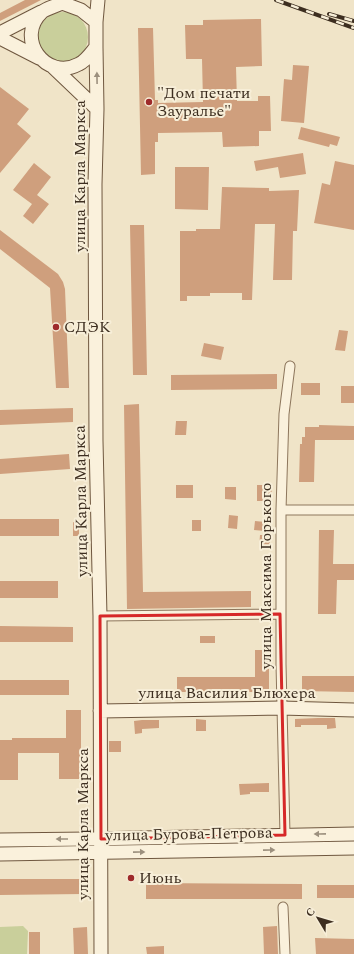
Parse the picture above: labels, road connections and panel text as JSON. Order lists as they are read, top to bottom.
{
  "streets": {
    "main road": ["улица Карла Маркса", "улица Василия Блюхера", "улица Бурова-Петрова"],
    "street": ["улица Максима Горького"]
  },
  "crossings": [
    ["улица Карла Маркса", "улица Василия Блюхера"],
    ["улица Карла Маркса", "улица Бурова-Петрова"],
    ["улица Максима Горького", "улица Василия Блюхера"],
    ["улица Максима Горького", "улица Бурова-Петрова"]
  ],
  "places": ["\"Дом печати Зауралье\"", "СДЭК", "Июнь"],
  "north": "top left"
}
